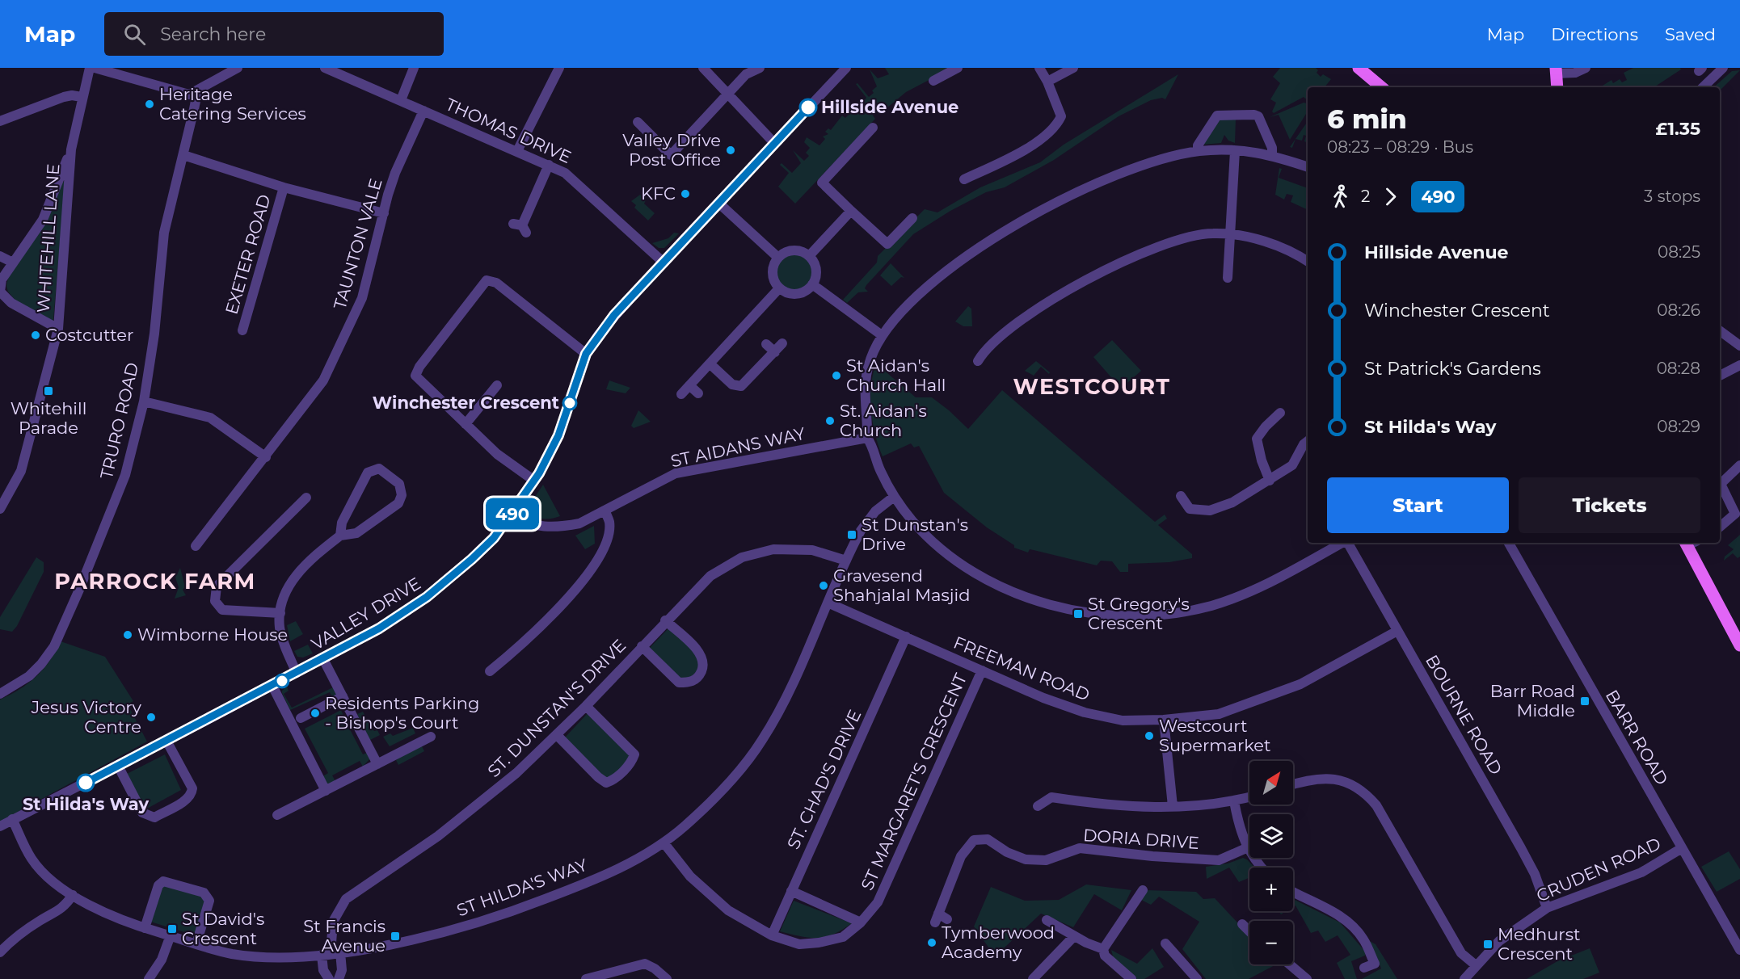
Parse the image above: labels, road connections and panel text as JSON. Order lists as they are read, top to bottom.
{
  "streets": {
    "street": [
      "THOMAS DRIVE",
      "WHITEHILL LANE",
      "TAUNTON VALE",
      "EXETER ROAD",
      "TRURO ROAD",
      "ST AIDANS WAY",
      "VALLEY DRIVE",
      "FREEMAN ROAD",
      "ST. DUNSTAN'S DRIVE",
      "BOURNE ROAD",
      "BARR ROAD",
      "ST. CHAD'S DRIVE",
      "ST MARGARET'S CRESCENT",
      "DORIA DRIVE",
      "CRUDEN ROAD",
      "ST HILDA'S WAY"
    ]
  },
  "crossings": [
    ["THOMAS DRIVE", "TAUNTON VALE"],
    ["THOMAS DRIVE", "VALLEY DRIVE"],
    ["ST AIDANS WAY", "VALLEY DRIVE"],
    ["VALLEY DRIVE", "ST HILDA'S WAY"],
    ["FREEMAN ROAD", "BOURNE ROAD"],
    ["FREEMAN ROAD", "ST. CHAD'S DRIVE"],
    ["FREEMAN ROAD", "ST MARGARET'S CRESCENT"],
    ["FREEMAN ROAD", "ST HILDA'S WAY"],
    ["ST. DUNSTAN'S DRIVE", "ST HILDA'S WAY"],
    ["BOURNE ROAD", "CRUDEN ROAD"],
    ["BARR ROAD", "CRUDEN ROAD"],
    ["ST. CHAD'S DRIVE", "ST MARGARET'S CRESCENT"],
    ["ST MARGARET'S CRESCENT", "ST HILDA'S WAY"]
  ],
  "districts": ["WESTCOURT", "PARROCK FARM"],
  "places": {
    "other": [
      "Heritage Catering Services",
      "Hillside Avenue",
      "Valley Drive Post Office",
      "KFC",
      "Costcutter",
      "St Aidan's Church Hall",
      "Winchester Crescent",
      "St. Aidan's Church",
      "Gravesend Shahjalal Masjid",
      "Wimborne House",
      "Residents Parking - Bishop's Court",
      "Jesus Victory Centre",
      "Westcourt Supermarket",
      "St Hilda's Way",
      "Tymberwood Academy"
    ],
    "transit": [
      "Whitehill Parade",
      "St Dunstan's Drive",
      "St Gregory's Crescent",
      "Barr Road Middle",
      "St David's Crescent",
      "St Francis Avenue",
      "Medhurst Crescent"
    ]
  },
  "lines": ["bus line 490"],
  "north": "top right",
  "page": {
    "header": "Map",
    "search": "Search here",
    "nav": ["Map", "Directions", "Saved"],
    "on_map": "490",
    "heading": ["6 min", "08:23 – 08:29 · Bus", "£1.35"],
    "legs": ["2", "490", "3 stops"],
    "list": [
      {
        "name": "Hillside Avenue",
        "value": "08:25"
      },
      {
        "name": "Winchester Crescent",
        "value": "08:26"
      },
      {
        "name": "St Patrick's Gardens",
        "value": "08:28"
      },
      {
        "name": "St Hilda's Way",
        "value": "08:29"
      }
    ],
    "buttons": ["Start", "Tickets"],
    "map_buttons": ["+", "−"]
  }
}
